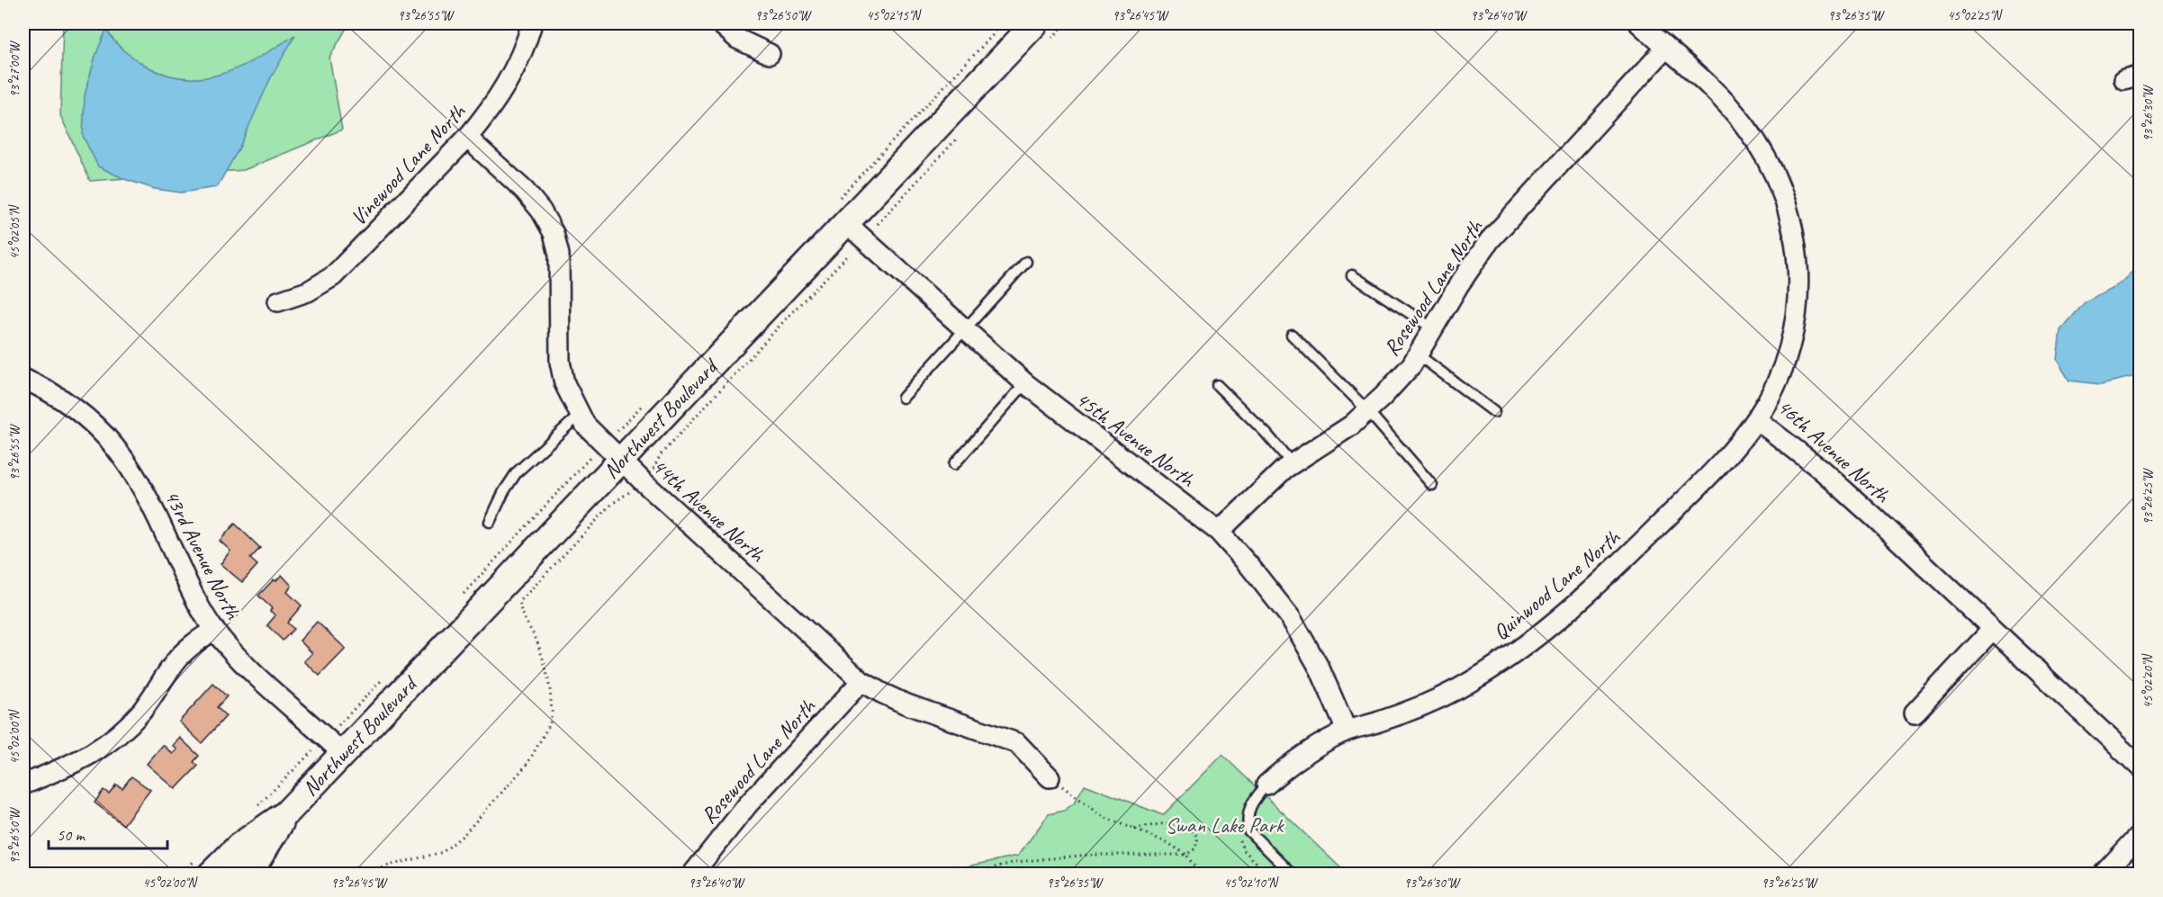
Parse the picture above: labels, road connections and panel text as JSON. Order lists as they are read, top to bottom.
{
  "streets": {
    "main road": ["Northwest Boulevard"],
    "street": [
      "Vinewood Lane North",
      "Rosewood Lane North",
      "45th Avenue North",
      "46th Avenue North",
      "44th Avenue North",
      "43rd Avenue North",
      "Quinwood Lane North"
    ]
  },
  "crossings": [
    ["Vinewood Lane North", "44th Avenue North"],
    ["Rosewood Lane North", "45th Avenue North"],
    ["Rosewood Lane North", "46th Avenue North"],
    ["Rosewood Lane North", "44th Avenue North"],
    ["Northwest Boulevard", "45th Avenue North"],
    ["Northwest Boulevard", "44th Avenue North"],
    ["Northwest Boulevard", "43rd Avenue North"],
    ["45th Avenue North", "Quinwood Lane North"],
    ["46th Avenue North", "Quinwood Lane North"]
  ],
  "parks": ["Swan Lake Park"],
  "scale_bar": "50 m",
  "coordinates": [
    "93°26'55\"W",
    "93°26'50\"W",
    "45°02'15\"N",
    "93°26'45\"W",
    "93°26'40\"W",
    "93°26'35\"W",
    "45°02'25\"N",
    "93°27'00\"W",
    "93°26'30\"W",
    "45°02'05\"N",
    "93°26'25\"W",
    "45°02'20\"N",
    "45°02'00\"N",
    "45°02'10\"N"
  ]
}
